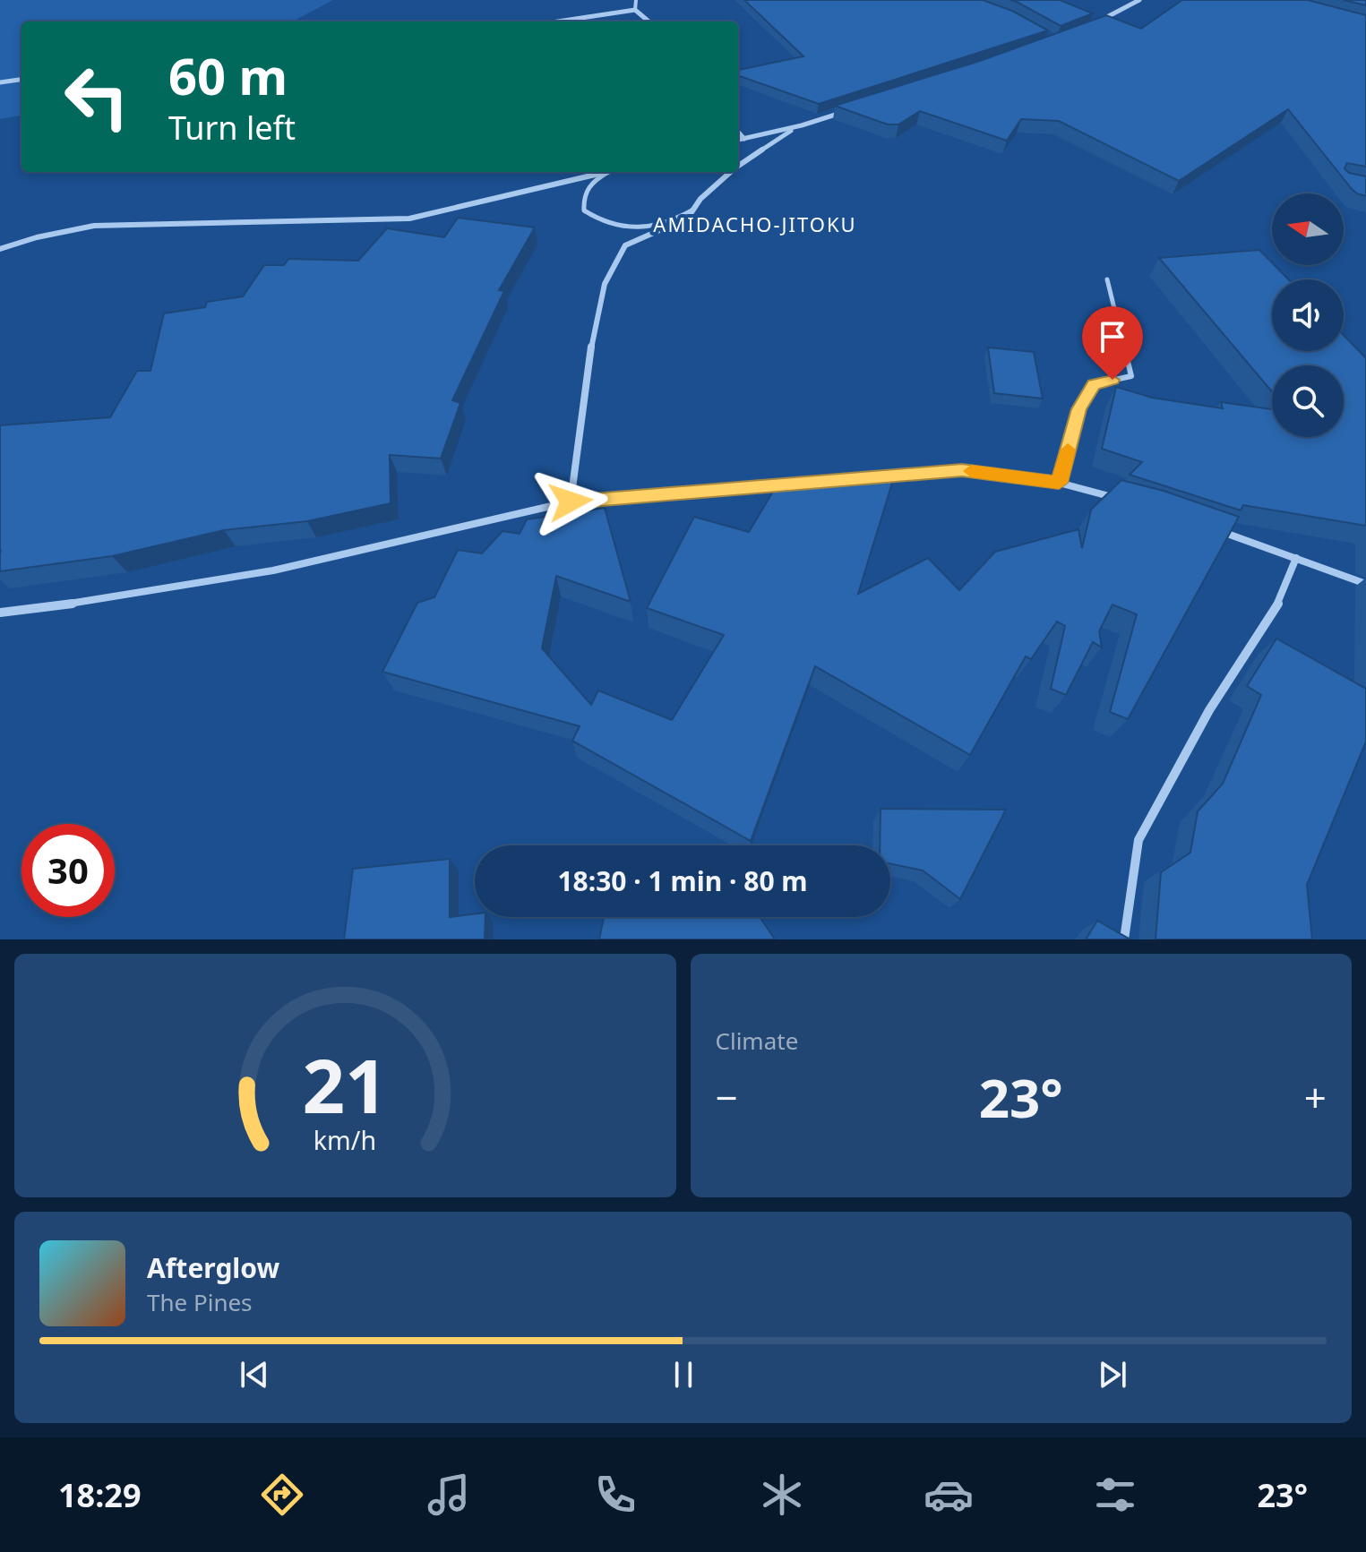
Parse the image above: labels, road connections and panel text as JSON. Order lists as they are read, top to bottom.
{
  "districts": ["AMIDACHO-JITOKU"],
  "north": "left",
  "page": {
    "turn": ["60 m", "Turn left"],
    "limit": "30",
    "trip": "18:30 · 1 min · 80 m",
    "tile": "Climate",
    "heat": ["−", "23°", "+"],
    "song": ["Afterglow", "The Pines"],
    "tabs": ["18:29", "23°"],
    "gauge": ["21", "km/h"]
  }
}
